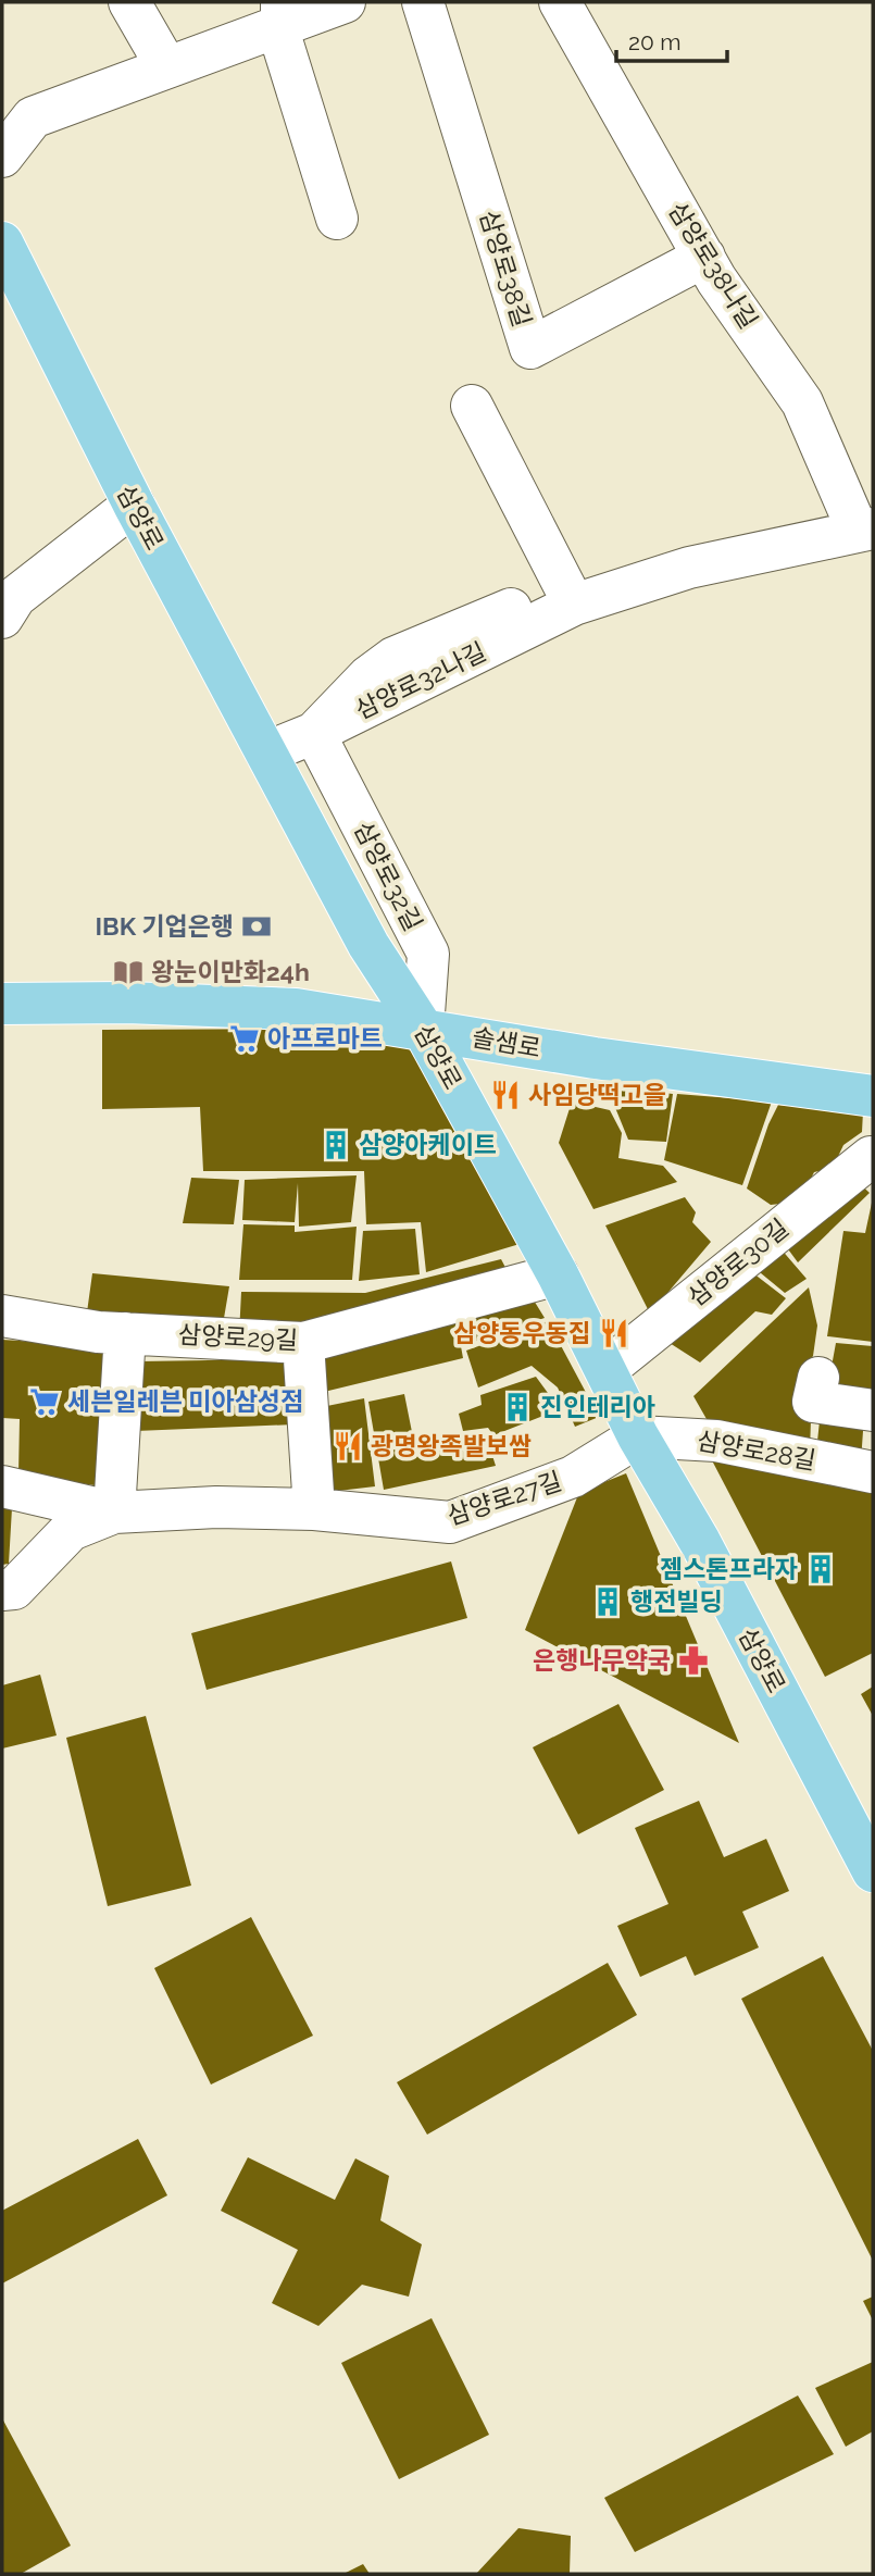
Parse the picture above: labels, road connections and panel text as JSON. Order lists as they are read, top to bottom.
{
  "streets": {
    "main road": ["삼양로", "솔샘로"],
    "street": [
      "삼양로38나길",
      "삼양로38길",
      "삼양로32나길",
      "삼양로32길",
      "삼양로30길",
      "삼양로29길",
      "삼양로28길",
      "삼양로27길"
    ]
  },
  "crossings": [
    ["삼양로38나길", "삼양로38길"],
    ["삼양로38나길", "삼양로32나길"],
    ["삼양로", "삼양로32나길"],
    ["삼양로", "삼양로32길"],
    ["삼양로", "솔샘로"],
    ["삼양로", "삼양로30길"],
    ["삼양로", "삼양로29길"],
    ["삼양로", "삼양로28길"],
    ["삼양로", "삼양로27길"],
    ["삼양로32나길", "삼양로32길"],
    ["삼양로32길", "솔샘로"],
    ["삼양로28길", "삼양로27길"]
  ],
  "places": {
    "bank": ["IBK 기업은행"],
    "library": ["왕눈이만화24h"],
    "supermarket": ["아프로마트", "세븐일레븐 미아삼성점"],
    "restaurant": ["사임당떡고을", "삼양동우동집", "광명왕족발보쌈"],
    "building": [
      "삼양아케이트",
      "진인테리아",
      "젬스톤프라자",
      "행전빌딩"
    ],
    "pharmacy": ["은행나무약국"]
  },
  "scale_bar": "20 m"
}
